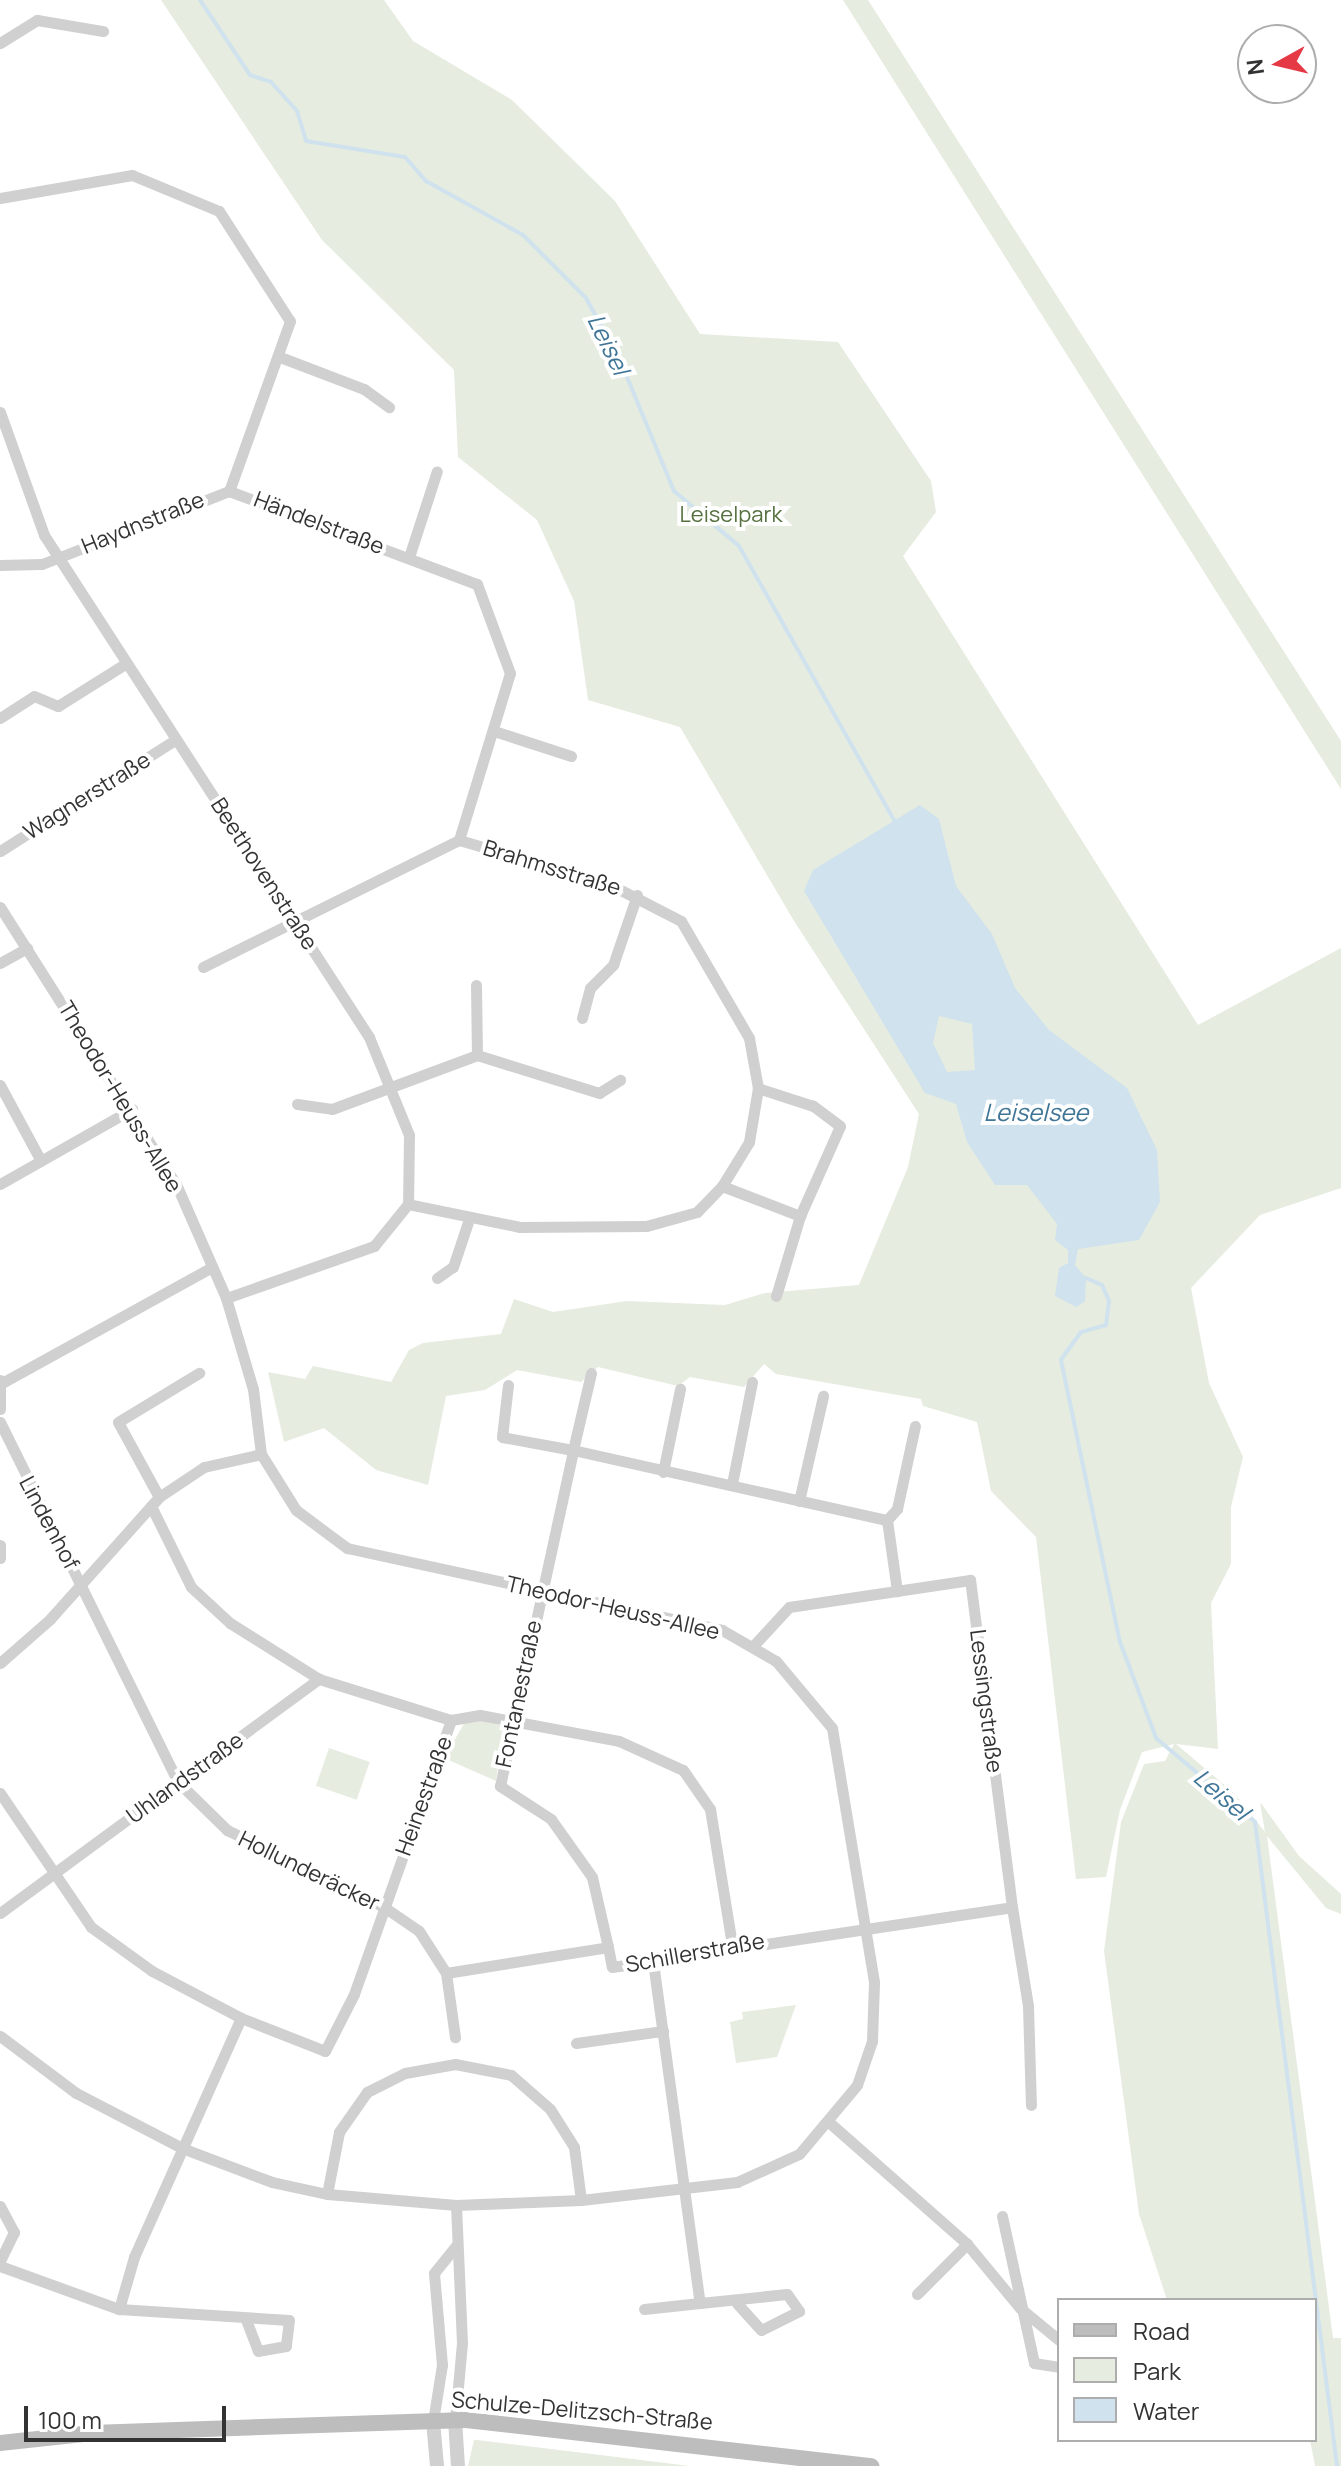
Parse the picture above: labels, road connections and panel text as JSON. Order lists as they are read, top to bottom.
{
  "streets": {
    "main road": ["Schulze-Delitzsch-Straße"],
    "street": [
      "Haydnstraße",
      "Händelstraße",
      "Wagnerstraße",
      "Brahmsstraße",
      "Beethovenstraße",
      "Theodor-Heuss-Allee",
      "Lindenhof",
      "Fontanestraße",
      "Lessingstraße",
      "Uhlandstraße",
      "Heinestraße",
      "Hollunderäcker",
      "Schillerstraße"
    ]
  },
  "crossings": [
    ["Haydnstraße", "Händelstraße"],
    ["Haydnstraße", "Beethovenstraße"],
    ["Händelstraße", "Brahmsstraße"],
    ["Wagnerstraße", "Beethovenstraße"],
    ["Brahmsstraße", "Beethovenstraße"],
    ["Theodor-Heuss-Allee", "Fontanestraße"],
    ["Theodor-Heuss-Allee", "Lessingstraße"],
    ["Theodor-Heuss-Allee", "Schillerstraße"],
    ["Lindenhof", "Hollunderäcker"],
    ["Fontanestraße", "Heinestraße"],
    ["Fontanestraße", "Schillerstraße"],
    ["Uhlandstraße", "Heinestraße"],
    ["Uhlandstraße", "Hollunderäcker"],
    ["Heinestraße", "Hollunderäcker"],
    ["Heinestraße", "Schillerstraße"],
    ["Hollunderäcker", "Schillerstraße"]
  ],
  "water": ["Leisel", "Leiselsee"],
  "parks": ["Leiselpark"],
  "legend": ["Road", "Park", "Water"],
  "scale_bar": "100 m",
  "north": "left"
}
